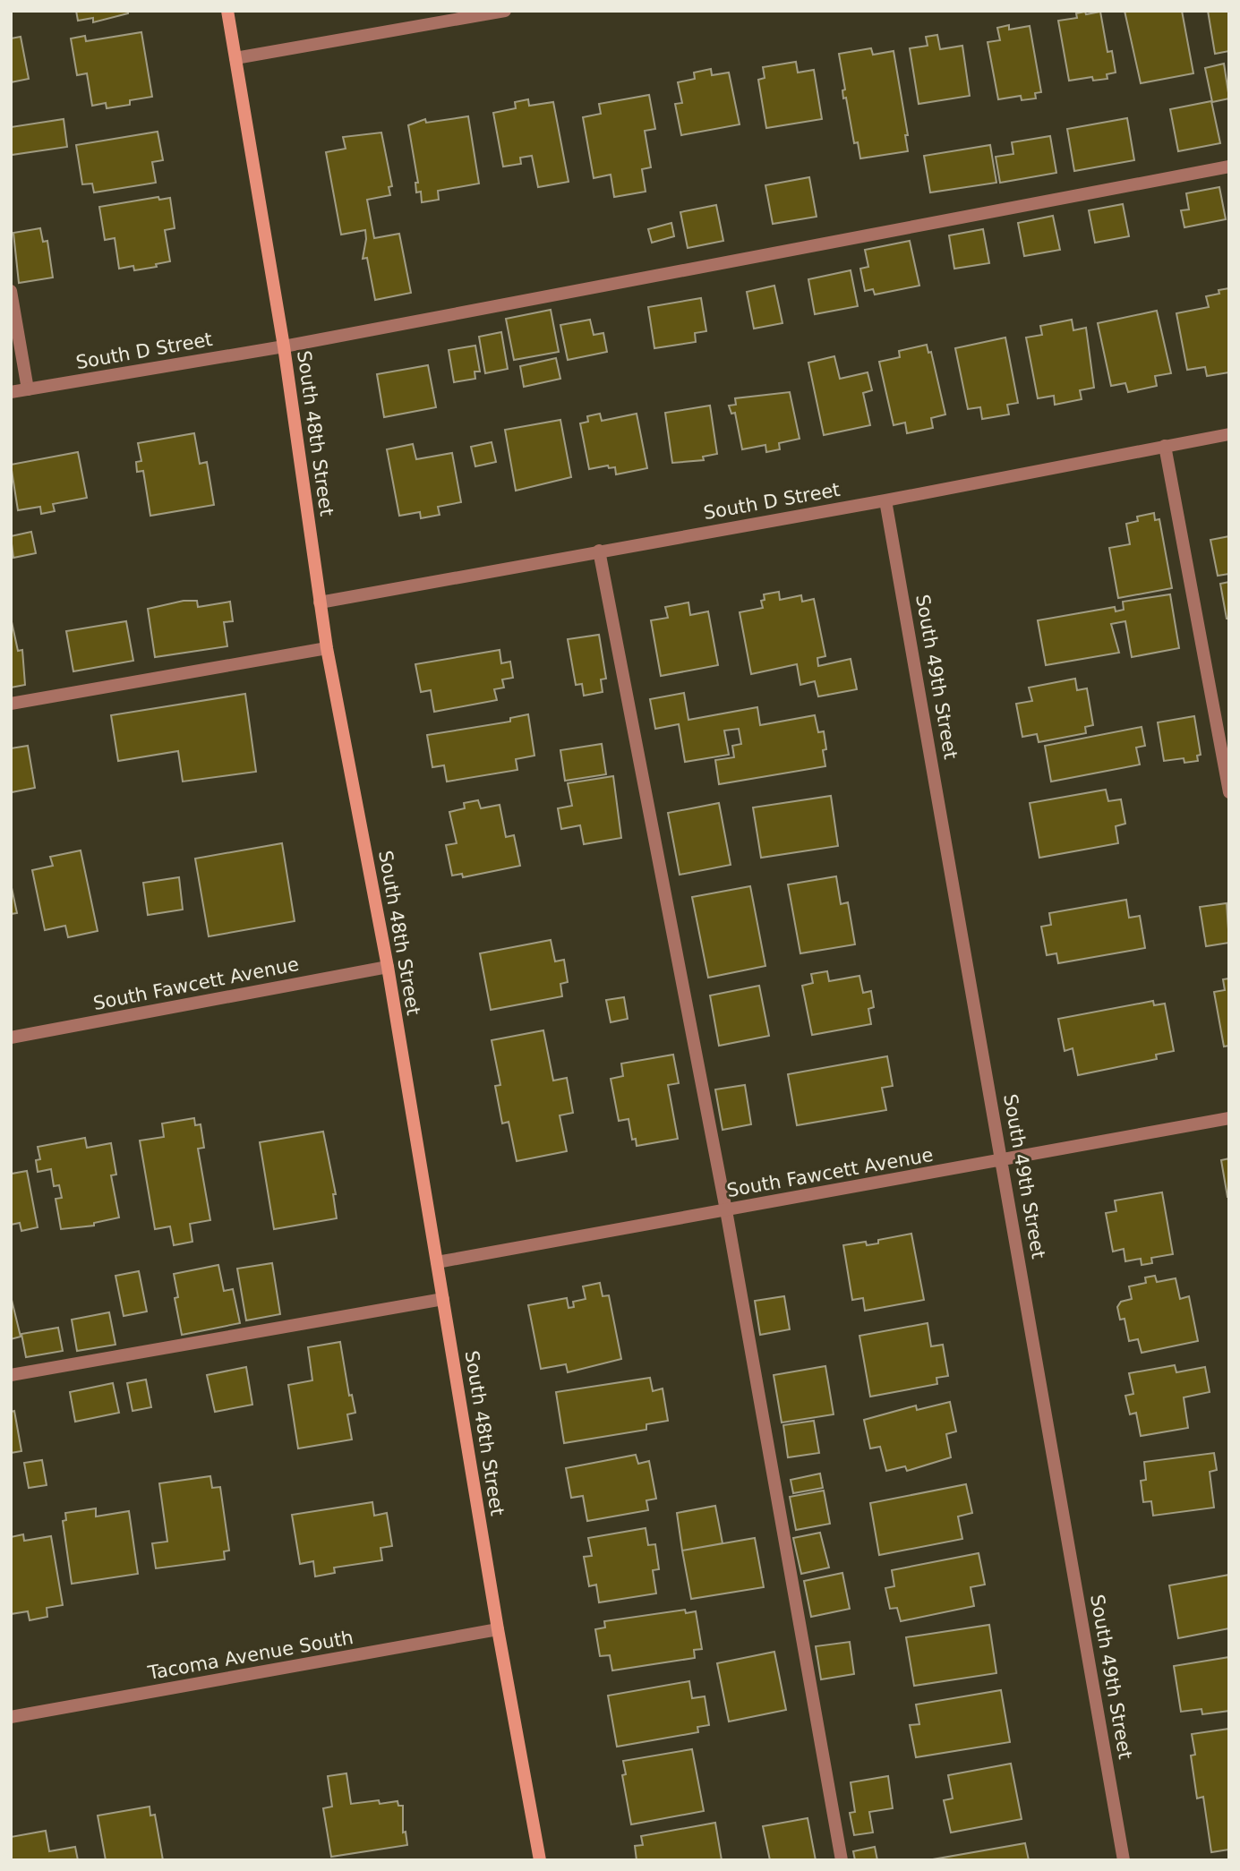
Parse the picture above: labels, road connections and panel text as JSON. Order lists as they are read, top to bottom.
{
  "streets": {
    "main road": ["South 48th Street"],
    "street": [
      "South D Street",
      "South 49th Street",
      "South Fawcett Avenue",
      "Tacoma Avenue South"
    ]
  },
  "crossings": [
    ["South D Street", "South 48th Street"],
    ["South D Street", "South 49th Street"],
    ["South 48th Street", "South Fawcett Avenue"],
    ["South 48th Street", "Tacoma Avenue South"],
    ["South 49th Street", "South Fawcett Avenue"]
  ]
}
